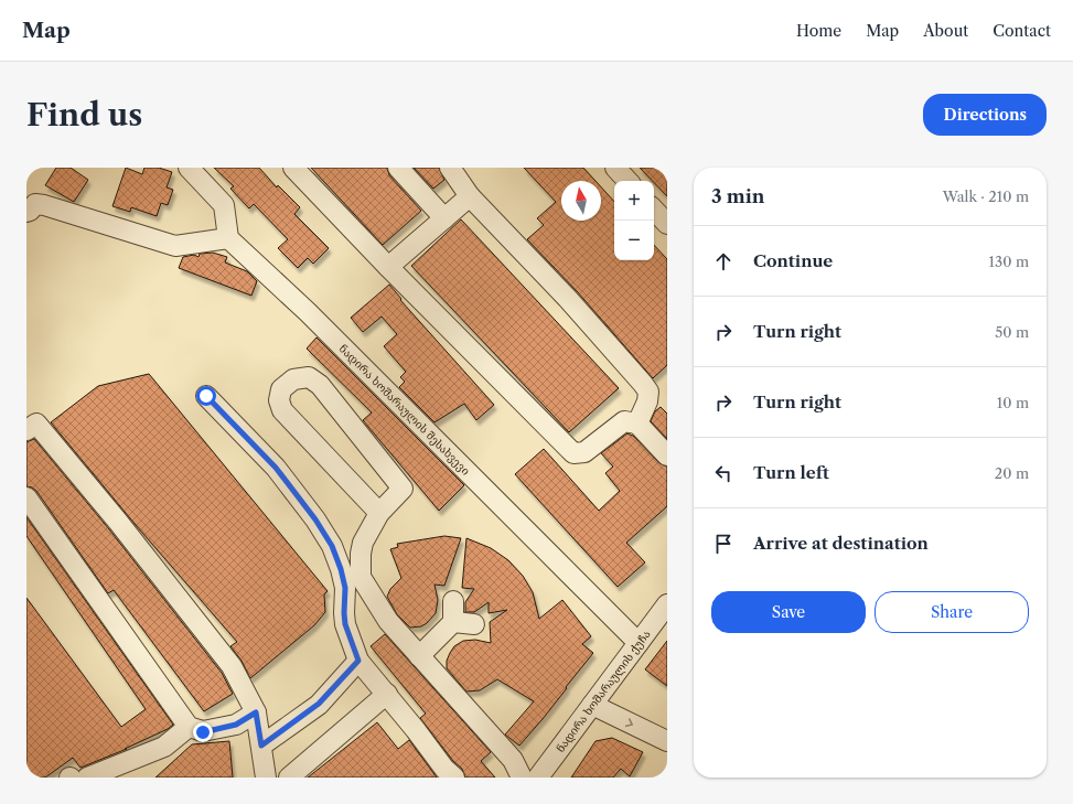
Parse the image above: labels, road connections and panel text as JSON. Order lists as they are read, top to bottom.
{
  "streets": {
    "street": ["ნადირა ხოშარაულის შესახვევი", "ნადირა ხოშარაულის ქუჩა"]
  },
  "crossings": [
    ["ნადირა ხოშარაულის შესახვევი", "ნადირა ხოშარაულის ქუჩა"]
  ],
  "north": "top",
  "page": {
    "header": "Map",
    "nav": [
      "Home",
      "Map",
      "About",
      "Contact"
    ],
    "buttons": [
      "Directions",
      ["Save", "Share"]
    ],
    "title": "Find us",
    "heading": ["3 min", "Walk · 210 m"],
    "map_buttons": ["+", "−"],
    "list": [
      ["Continue", "130 m"],
      ["Turn right", "50 m"],
      ["Turn right", "10 m"],
      ["Turn left", "20 m"],
      "Arrive at destination"
    ]
  }
}
